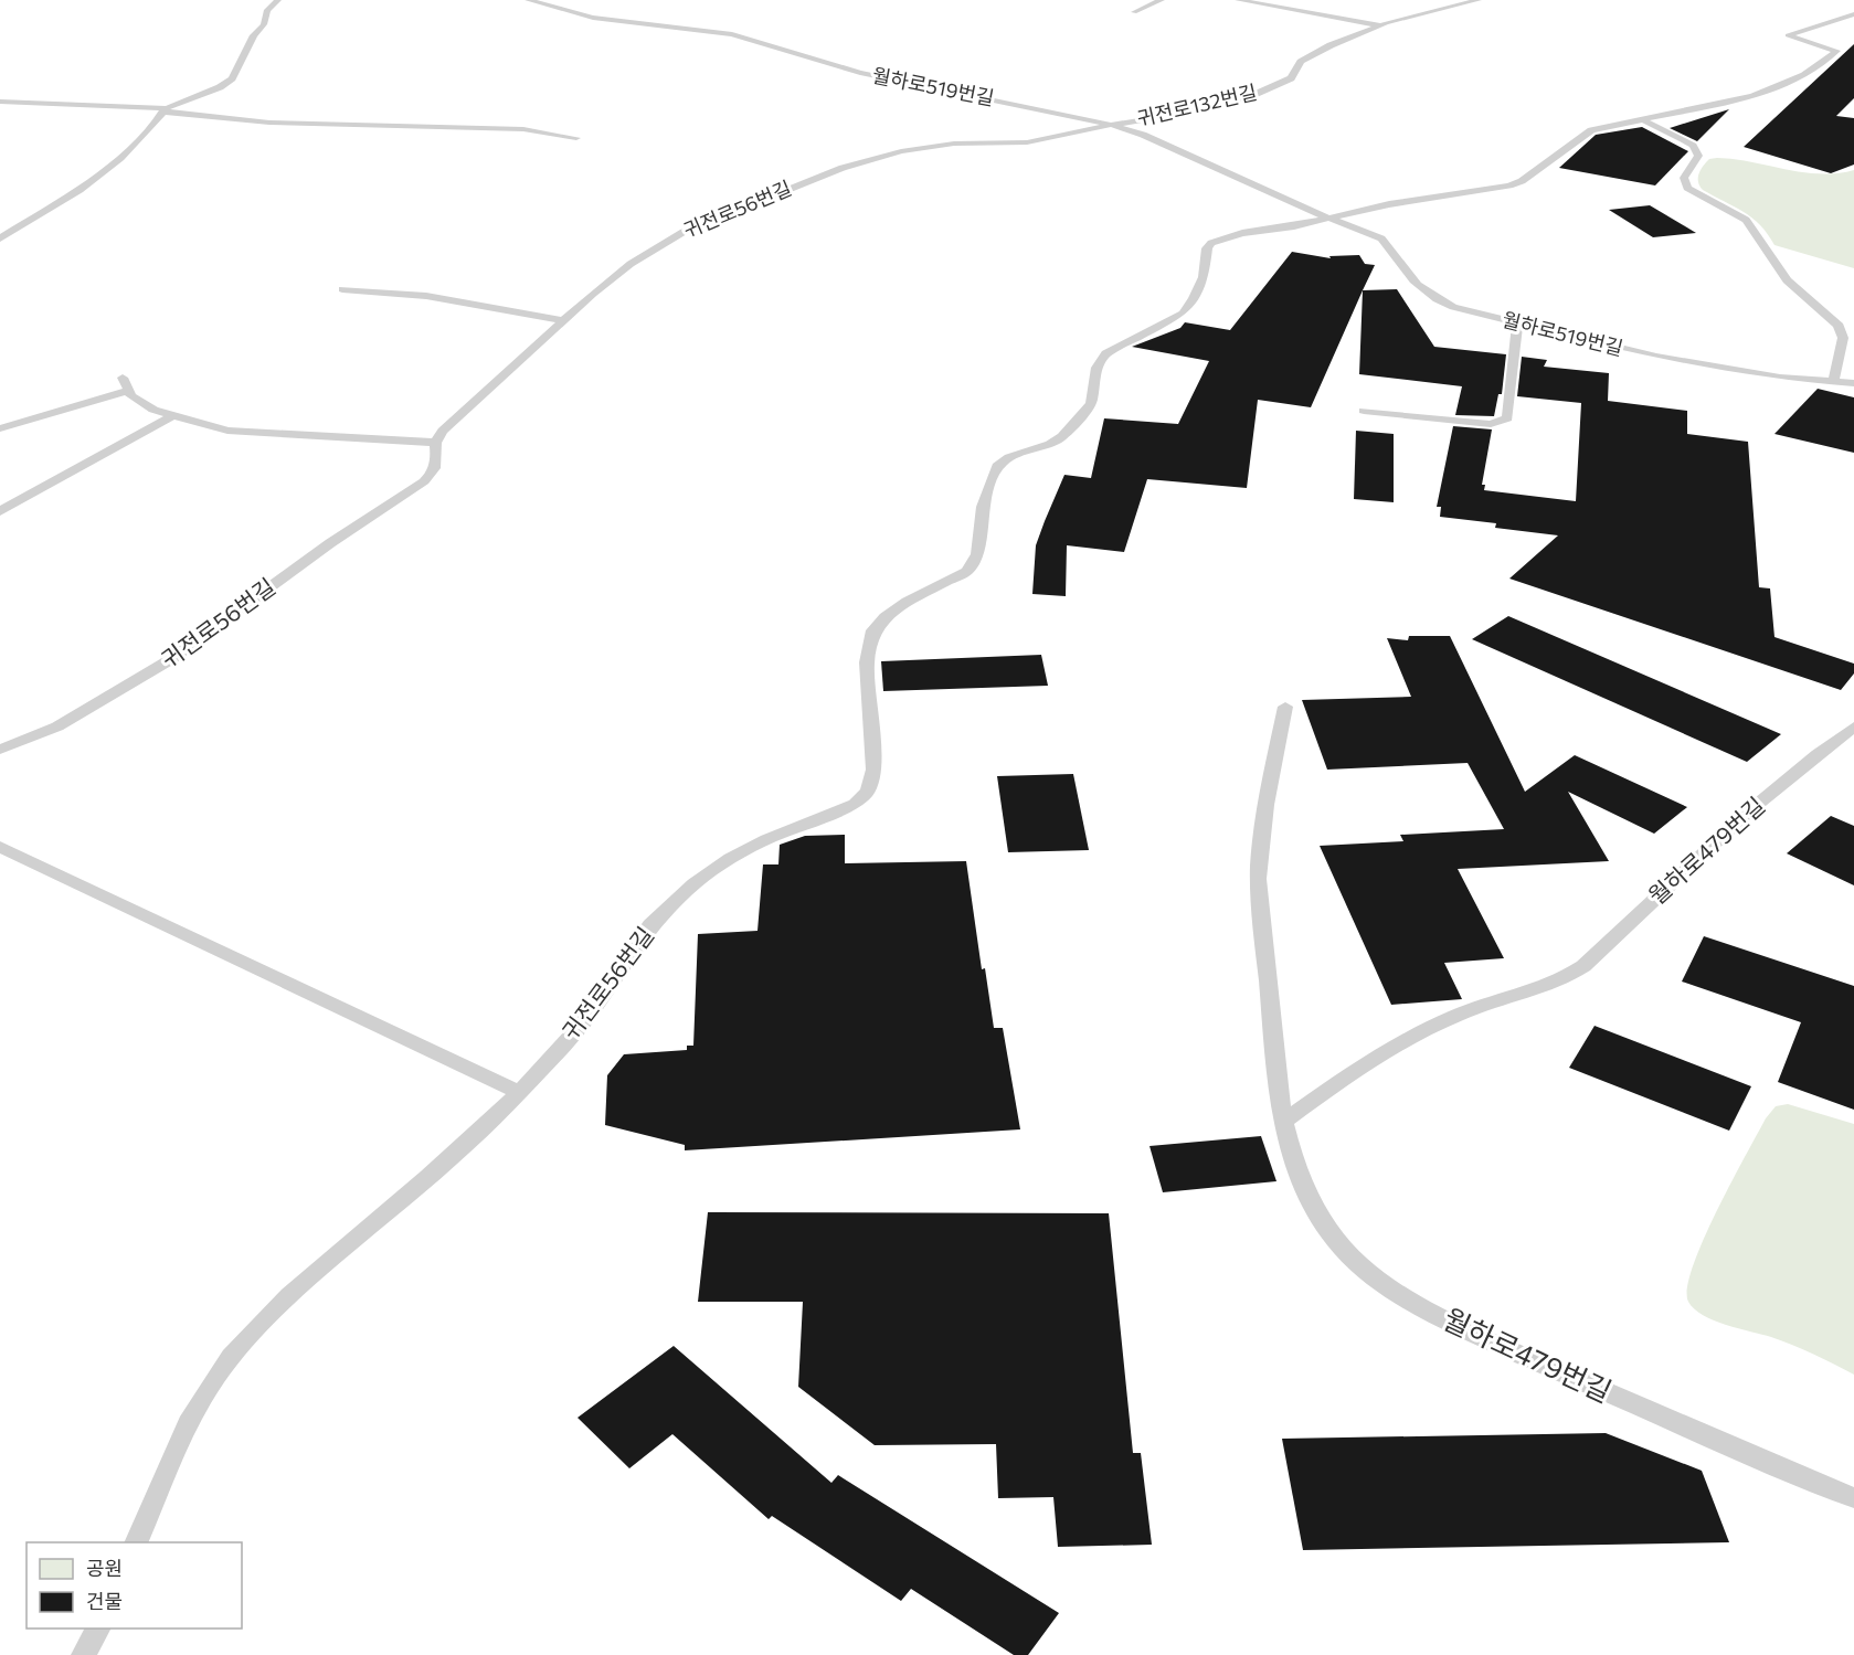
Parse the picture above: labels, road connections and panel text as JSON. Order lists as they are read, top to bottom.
{
  "streets": {
    "lane": [
      "월하로519번길",
      "귀전로132번길",
      "귀전로56번길",
      "월하로479번길"
    ]
  },
  "crossings": [
    ["월하로519번길", "귀전로132번길"],
    ["월하로519번길", "귀전로56번길"],
    ["귀전로132번길", "귀전로56번길"]
  ],
  "legend": ["공원", "건물"]
}
